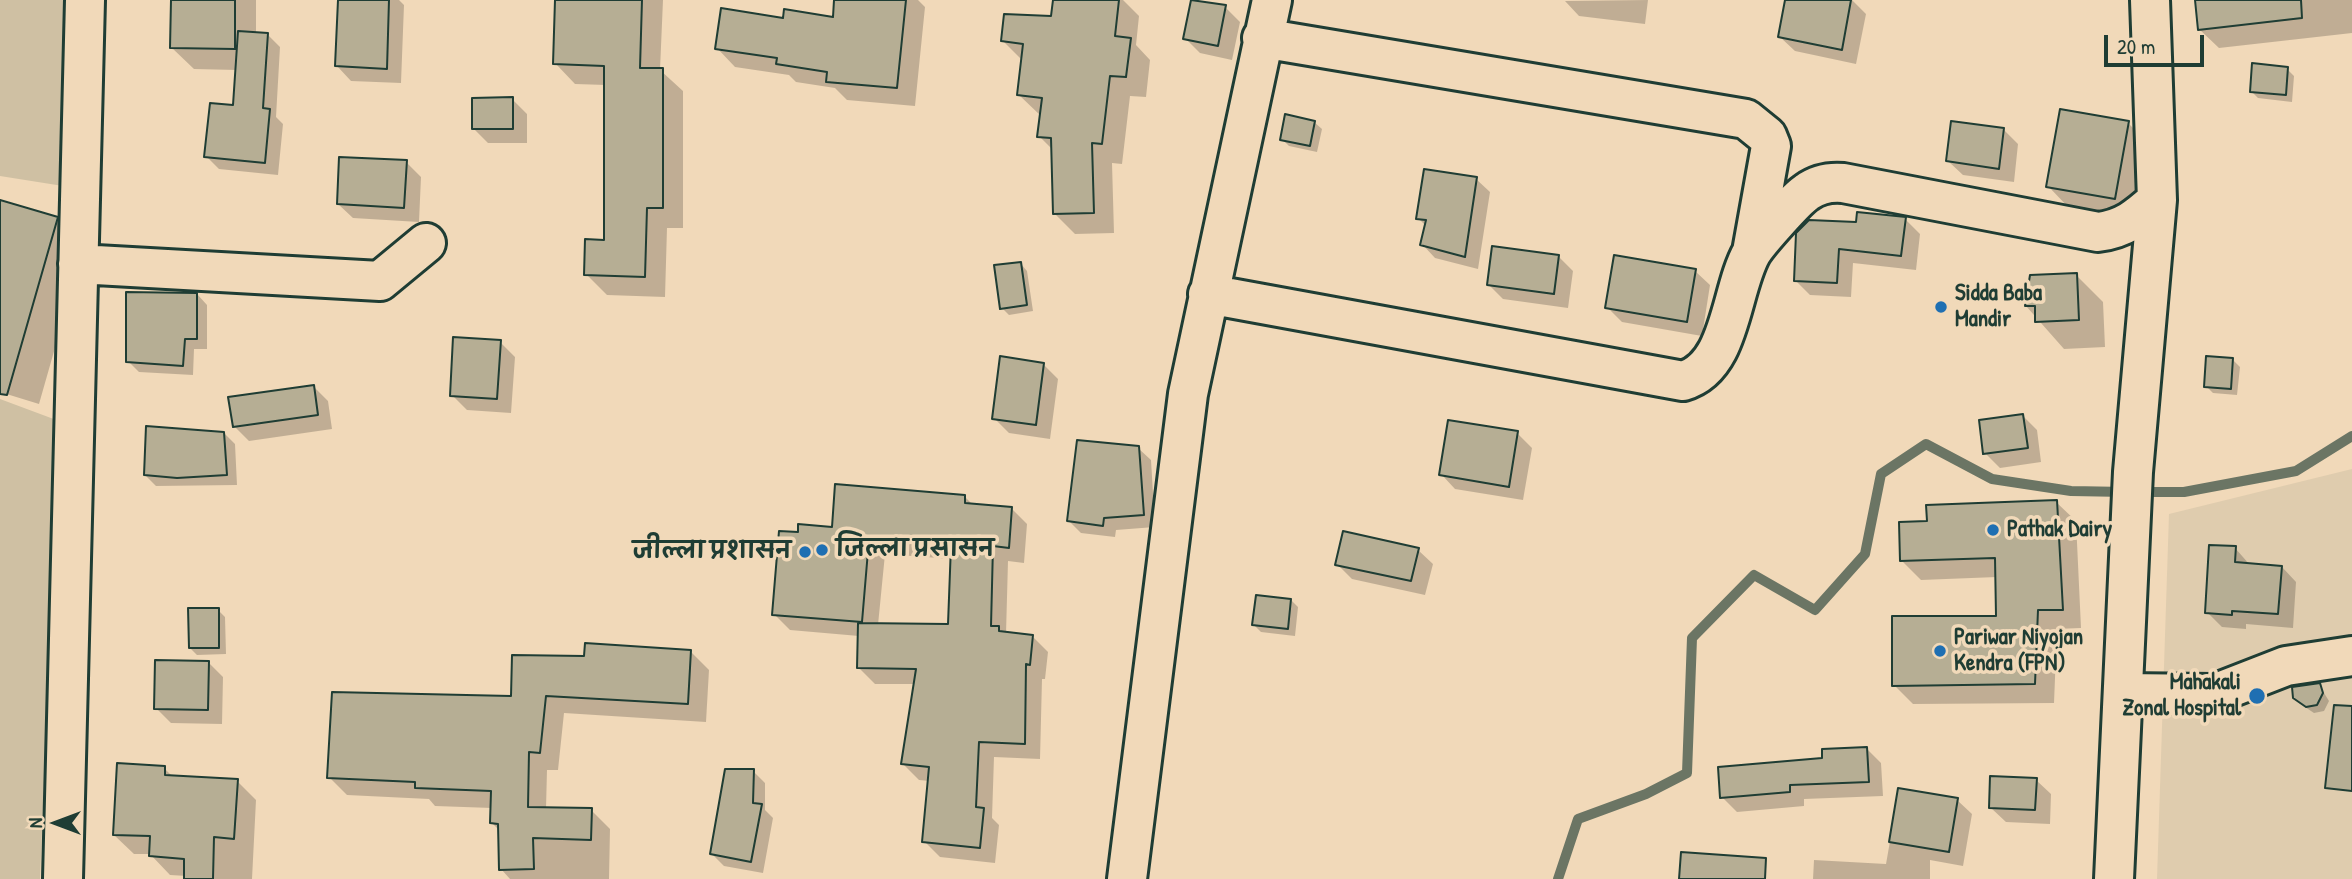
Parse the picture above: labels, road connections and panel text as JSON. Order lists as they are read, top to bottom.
{
  "places": [
    "Sidda Baba Mandir",
    "Pathak Dairy",
    "जिल्ला प्रसासन",
    "जील्ला प्रशासन",
    "Pariwar Niyojan Kendra (FPN)",
    "Mahakali Zonal Hospital"
  ],
  "scale_bar": "20 m",
  "north": "left"
}
